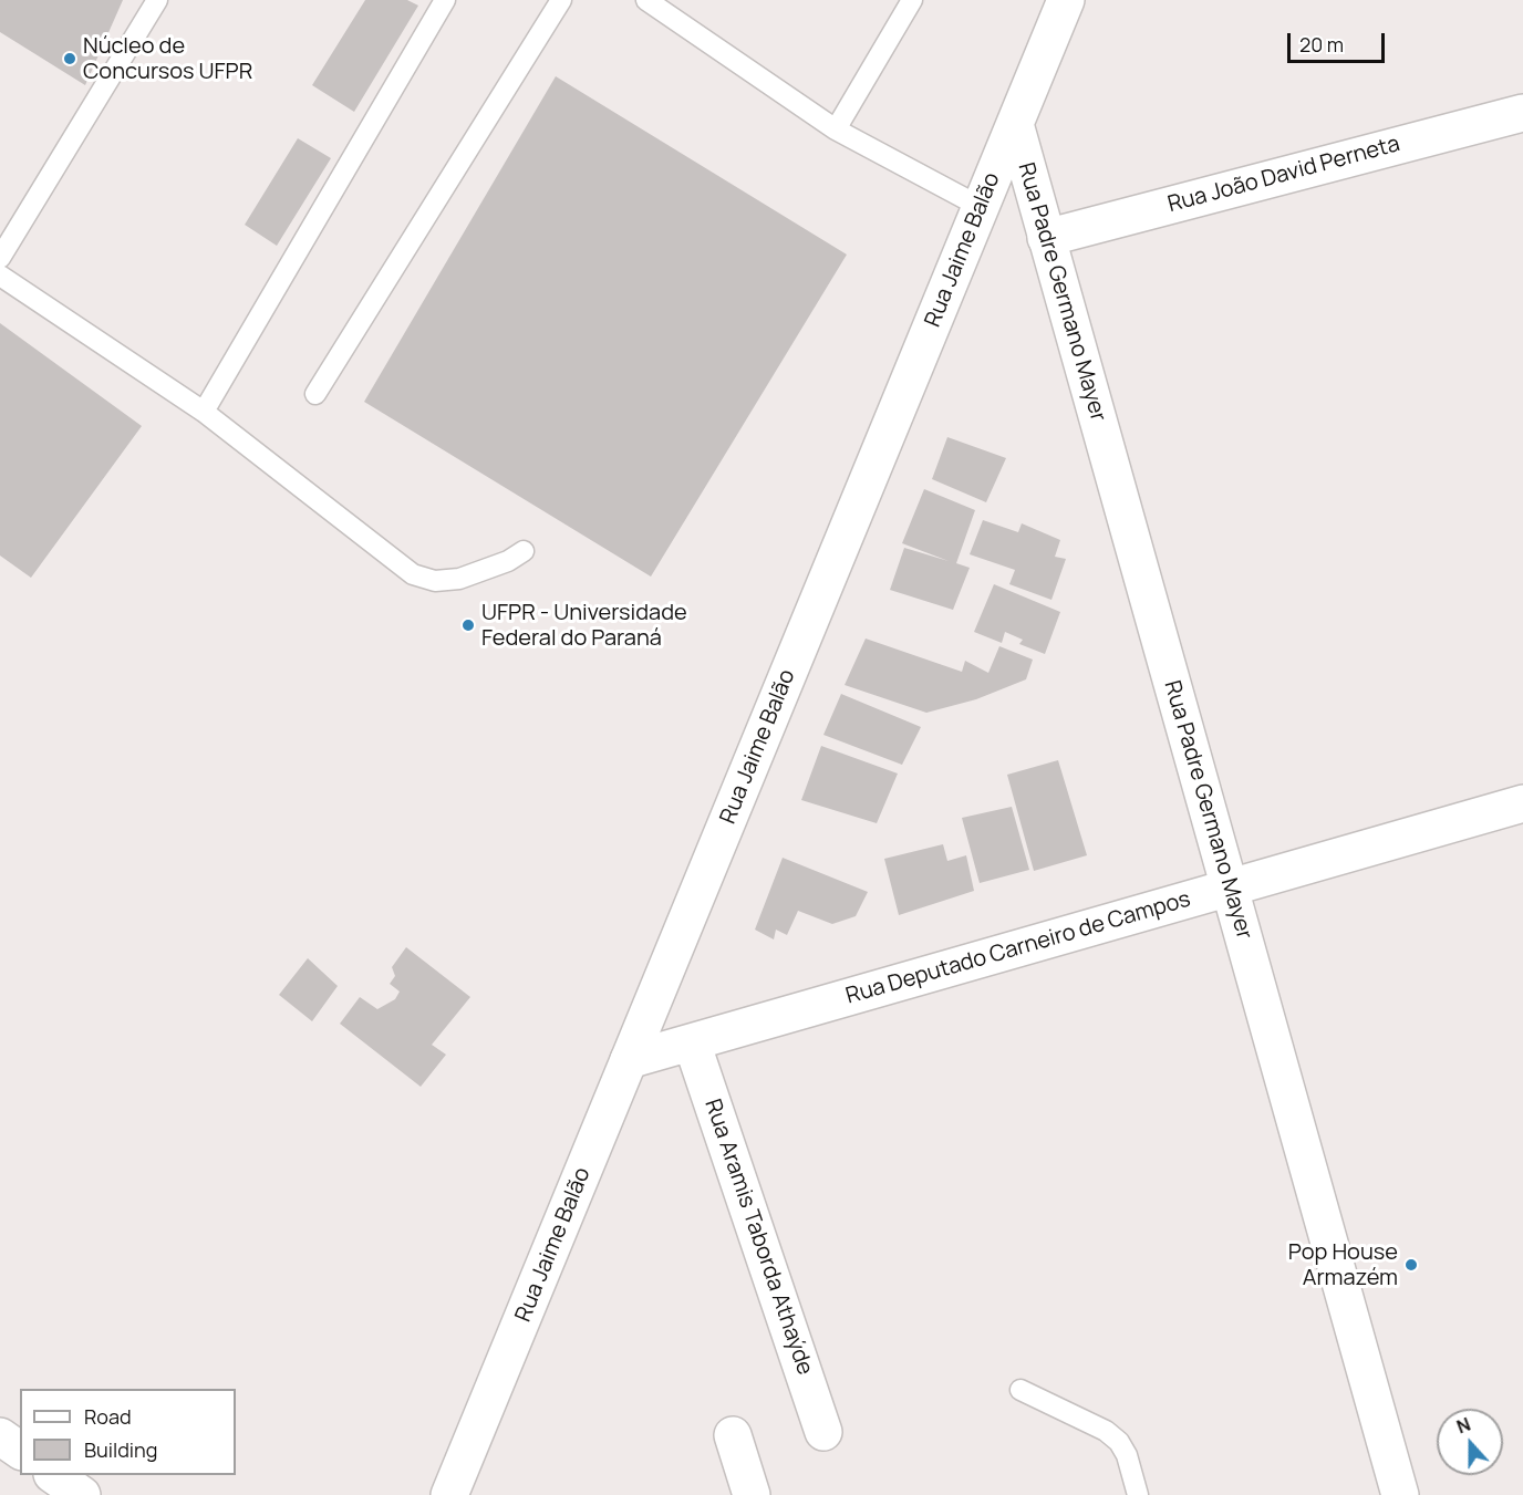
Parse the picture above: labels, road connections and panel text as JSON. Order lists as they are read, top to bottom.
{
  "streets": {
    "street": [
      "Rua João David Perneta",
      "Rua Jaime Balão",
      "Rua Padre Germano Mayer",
      "Rua Deputado Carneiro de Campos",
      "Rua Aramis Taborda Athaýde"
    ]
  },
  "crossings": [
    ["Rua João David Perneta", "Rua Padre Germano Mayer"],
    ["Rua Jaime Balão", "Rua Padre Germano Mayer"],
    ["Rua Jaime Balão", "Rua Deputado Carneiro de Campos"],
    ["Rua Padre Germano Mayer", "Rua Deputado Carneiro de Campos"],
    ["Rua Deputado Carneiro de Campos", "Rua Aramis Taborda Athaýde"]
  ],
  "places": ["Núcleo de Concursos UFPR", "UFPR - Universidade Federal do Paraná", "Pop House Armazém"],
  "legend": ["Road", "Building"],
  "scale_bar": "20 m",
  "north": "top"
}
